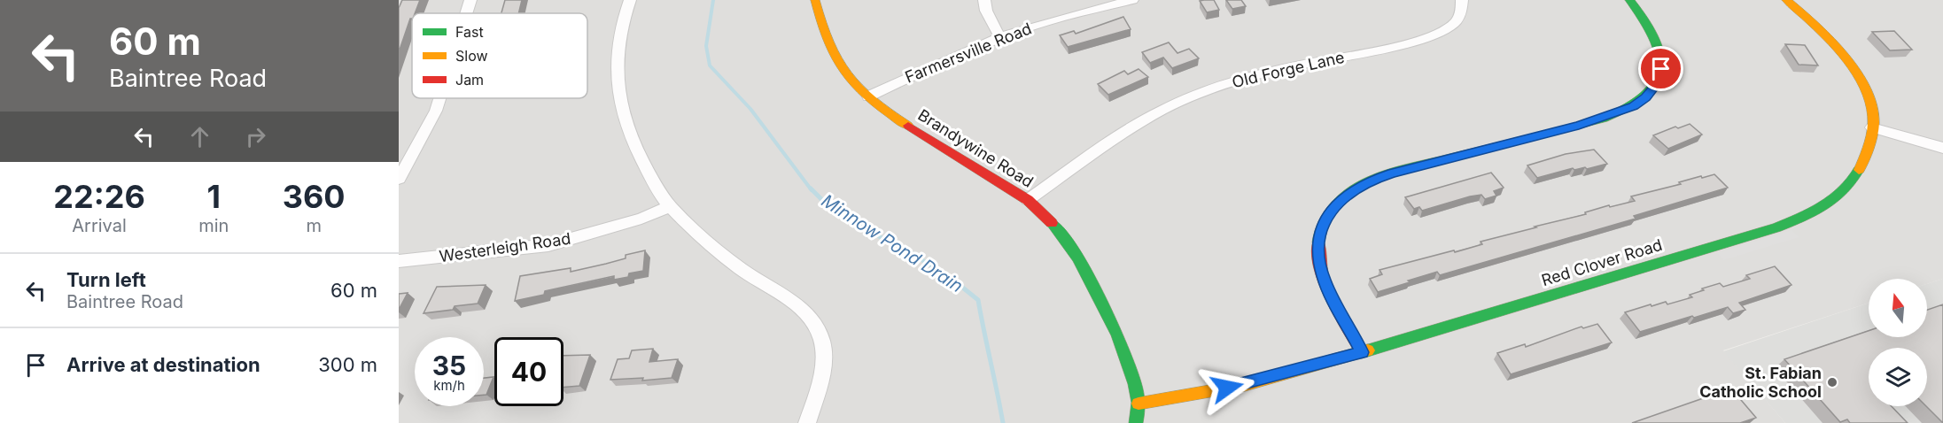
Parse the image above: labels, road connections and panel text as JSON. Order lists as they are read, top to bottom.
{
  "streets": {
    "street": [
      "Farmersville Road",
      "Old Forge Lane",
      "Brandywine Road",
      "Westerleigh Road",
      "Red Clover Road"
    ]
  },
  "crossings": [
    ["Farmersville Road", "Brandywine Road"],
    ["Old Forge Lane", "Brandywine Road"],
    ["Brandywine Road", "Red Clover Road"]
  ],
  "water": ["Minnow Pond Drain"],
  "places": ["St. Fabian Catholic School"],
  "legend": ["Fast", "Slow", "Jam"],
  "north": "top",
  "page": {
    "turn": ["60 m", "Baintree Road"],
    "eta": [
      "22:26",
      "Arrival",
      "1",
      "min",
      "360",
      "m"
    ],
    "list": [
      {
        "name": "Turn left",
        "note": "Baintree Road",
        "value": "60 m"
      },
      {
        "name": "Arrive at destination",
        "value": "300 m"
      }
    ],
    "speed": "35 km/h",
    "limit": "40"
  }
}
